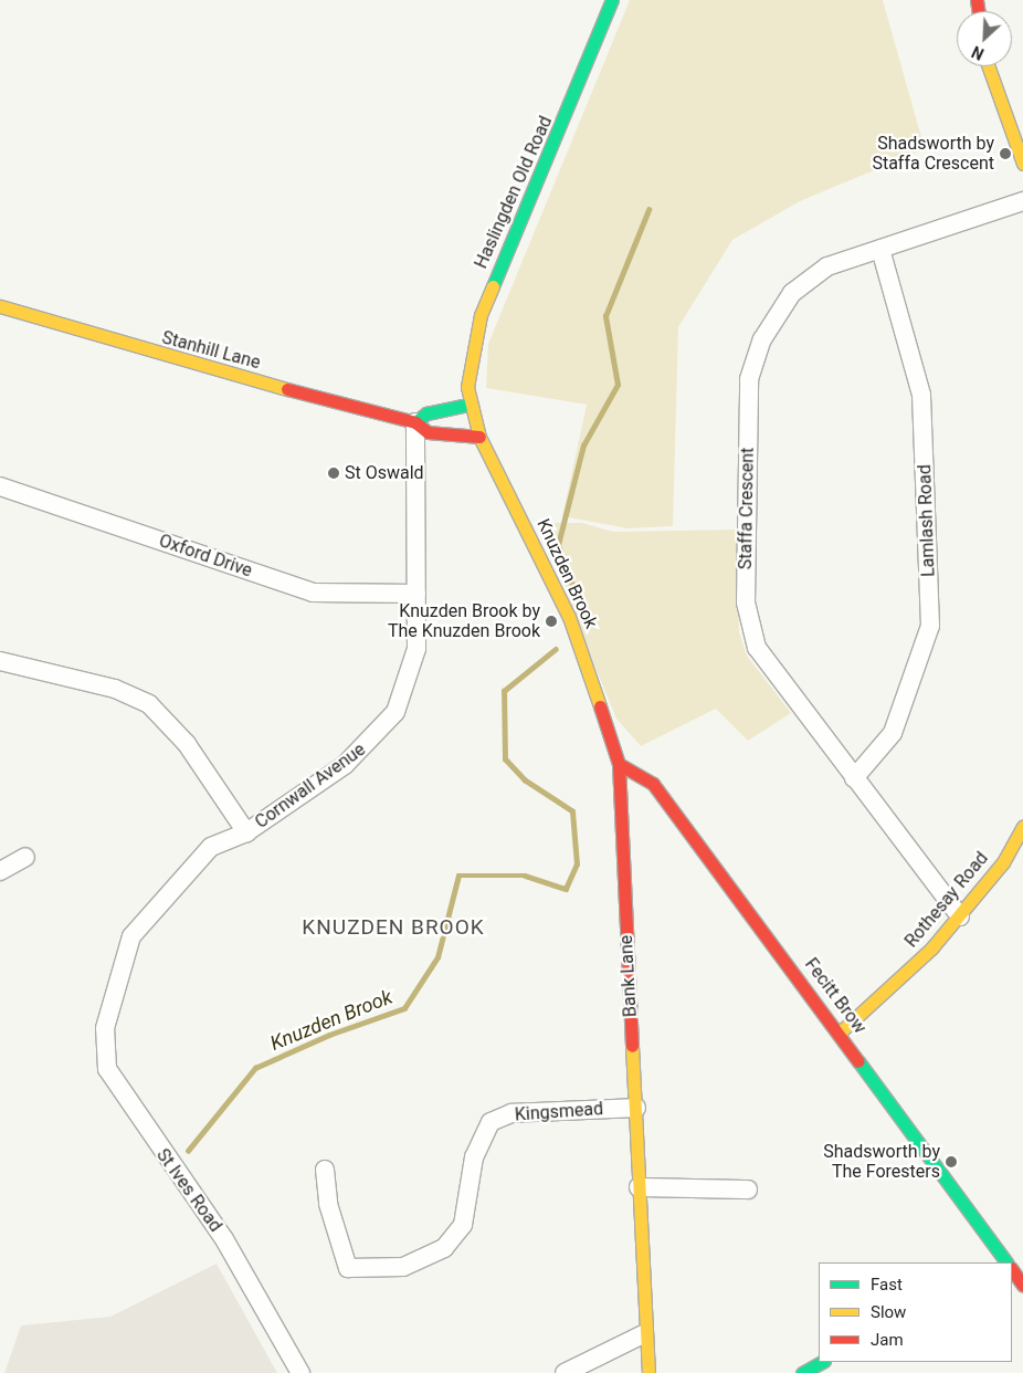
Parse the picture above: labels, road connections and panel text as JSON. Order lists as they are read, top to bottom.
{
  "streets": {
    "main road": [
      "Haslingden Old Road",
      "Stanhill Lane",
      "Knuzden Brook",
      "Rothesay Road",
      "Bank Lane",
      "Fecitt Brow"
    ],
    "street": [
      "Staffa Crescent",
      "Lamlash Road",
      "Oxford Drive",
      "Cornwall Avenue",
      "Kingsmead",
      "St Ives Road"
    ]
  },
  "crossings": [
    ["Haslingden Old Road", "Knuzden Brook"],
    ["Stanhill Lane", "Knuzden Brook"],
    ["Stanhill Lane", "Cornwall Avenue"],
    ["Staffa Crescent", "Lamlash Road"],
    ["Staffa Crescent", "Rothesay Road"],
    ["Oxford Drive", "Cornwall Avenue"],
    ["Knuzden Brook", "Bank Lane"],
    ["Knuzden Brook", "Fecitt Brow"],
    ["Cornwall Avenue", "St Ives Road"],
    ["Rothesay Road", "Fecitt Brow"],
    ["Bank Lane", "Fecitt Brow"],
    ["Bank Lane", "Kingsmead"]
  ],
  "districts": ["KNUZDEN BROOK"],
  "water": ["Knuzden Brook"],
  "places": [
    "Shadsworth by Staffa Crescent",
    "St Oswald",
    "Knuzden Brook by The Knuzden Brook",
    "Shadsworth by The Foresters"
  ],
  "legend": ["Fast", "Slow", "Jam"],
  "north": "bottom left"
}
